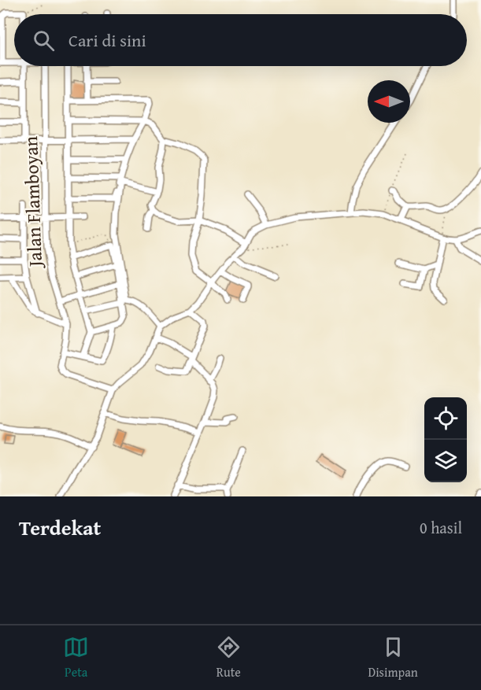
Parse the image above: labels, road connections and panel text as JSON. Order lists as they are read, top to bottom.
{
  "streets": {
    "street": ["Jalan Flamboyan"]
  },
  "north": "left",
  "page": {
    "search": "Cari di sini",
    "heading": ["Terdekat", "0 hasil"],
    "nav": ["Peta", "Rute", "Disimpan"]
  }
}
